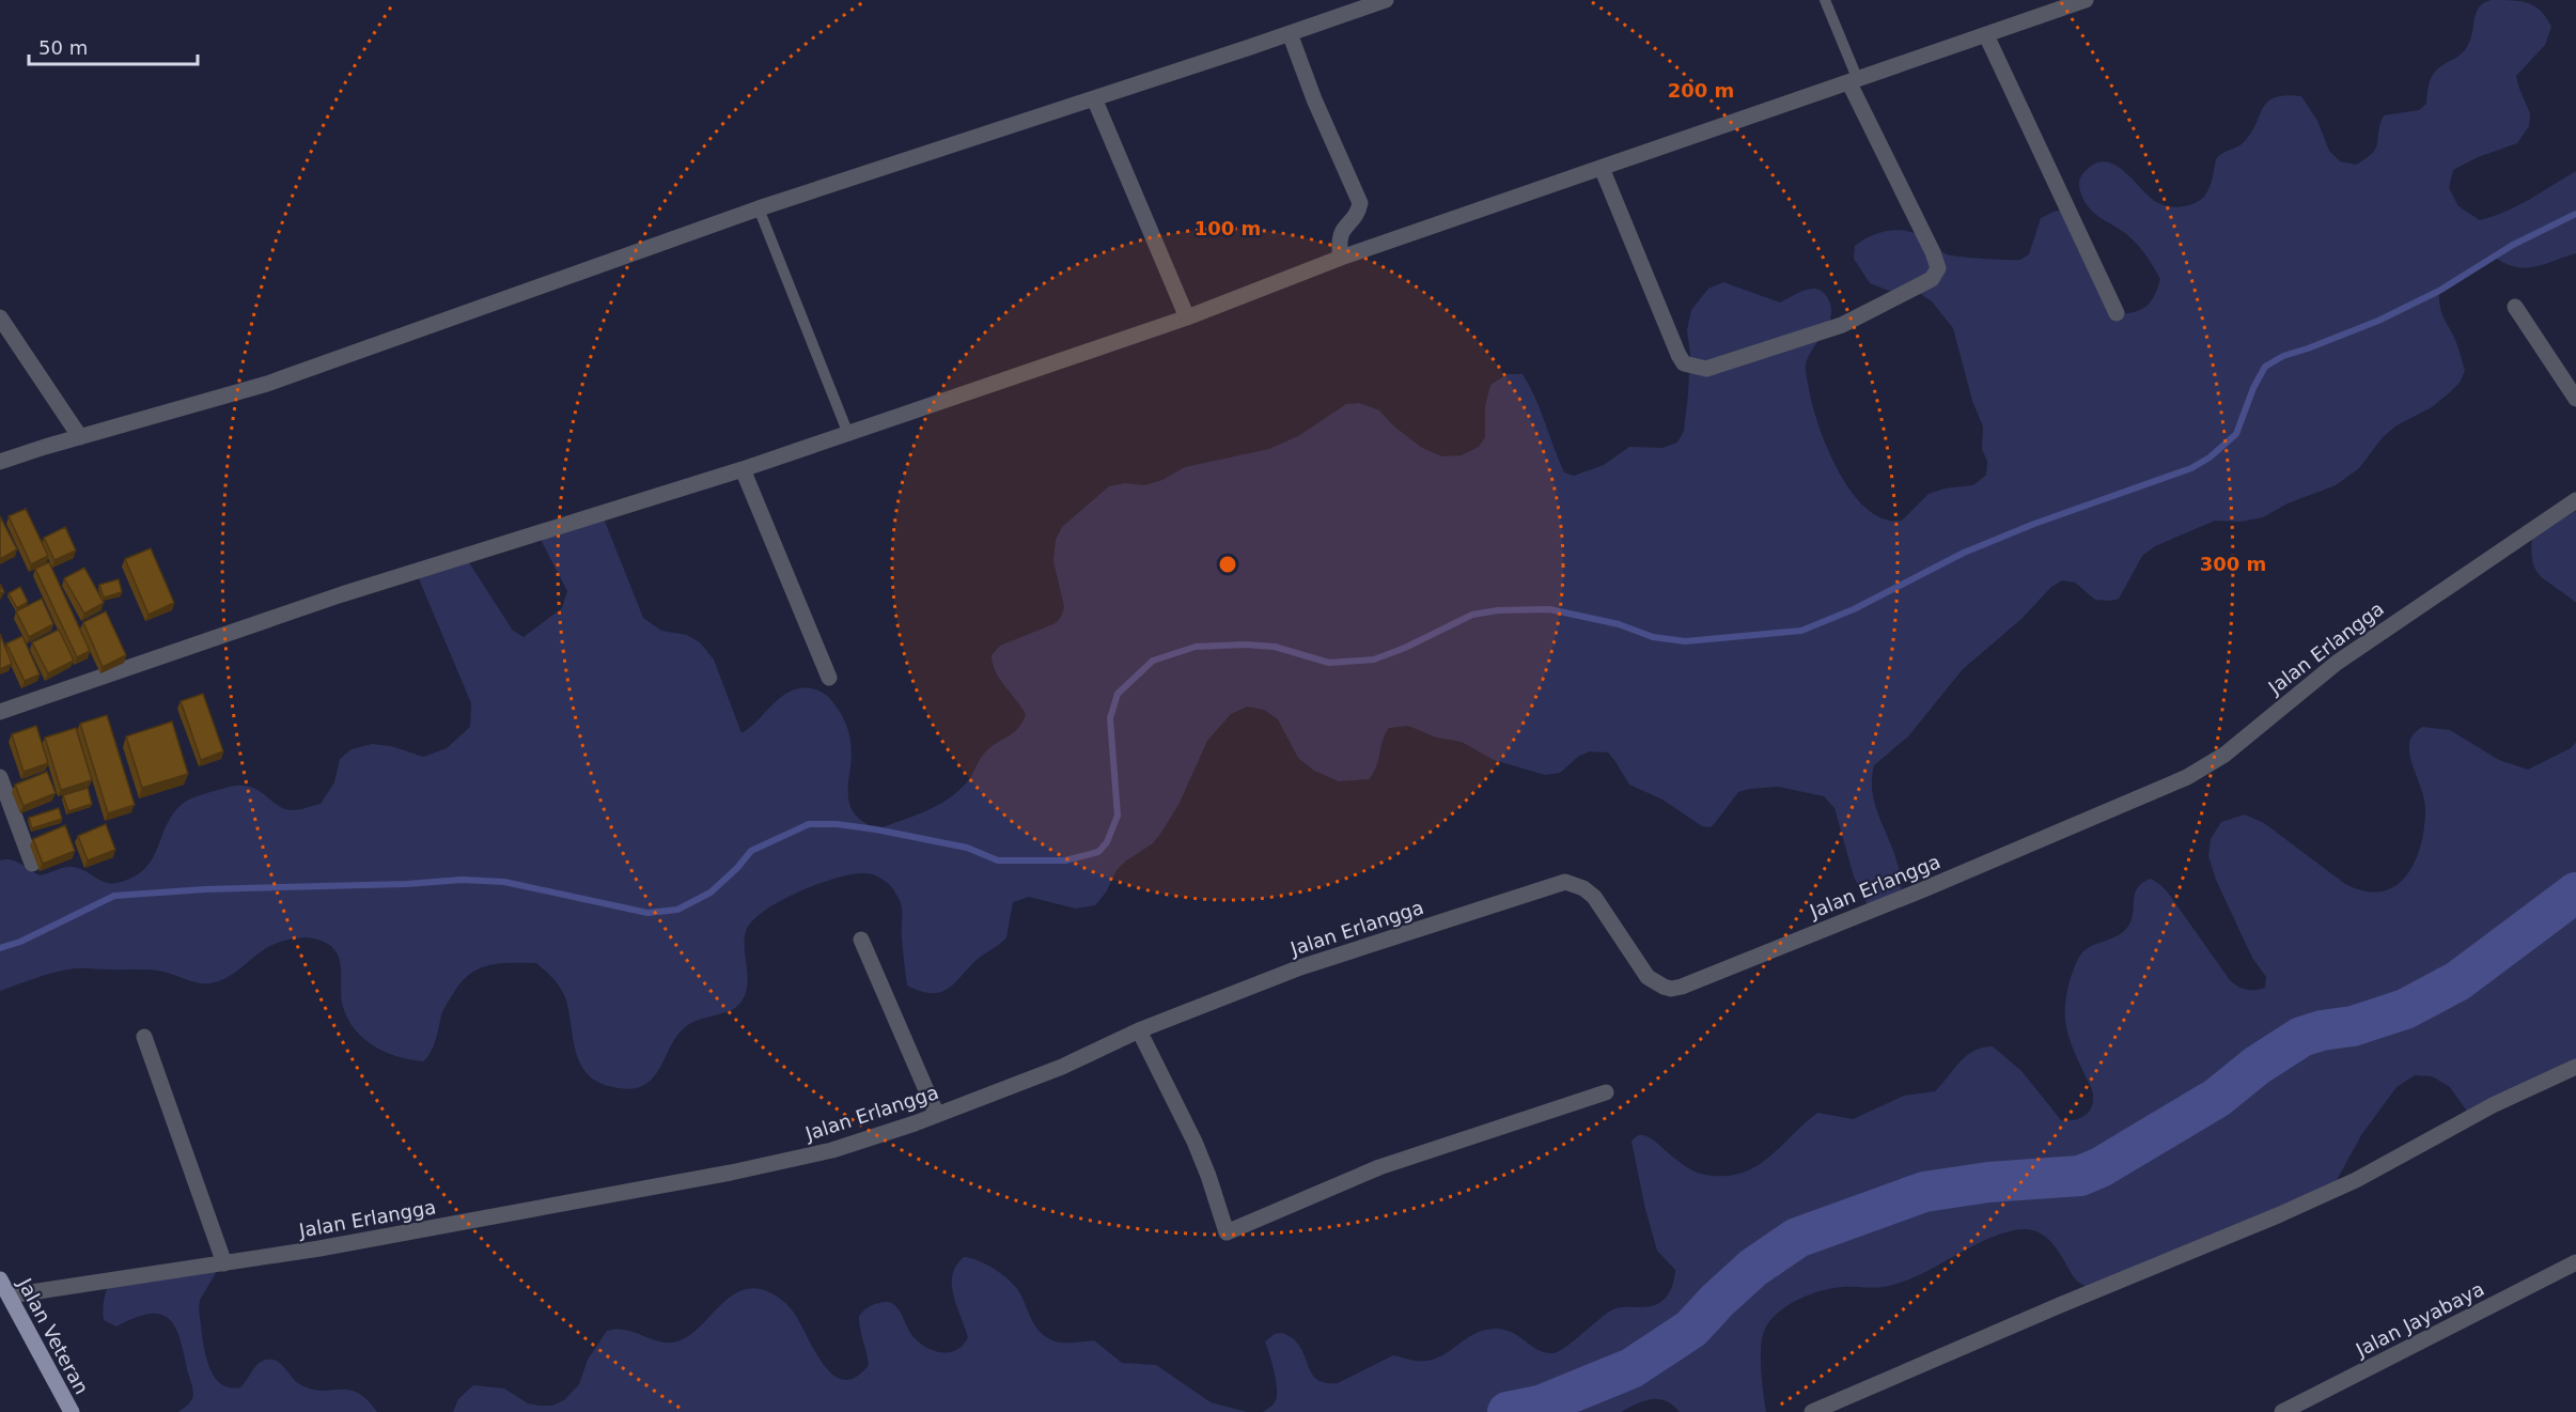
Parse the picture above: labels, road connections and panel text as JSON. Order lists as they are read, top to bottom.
{
  "streets": {
    "main road": ["Jalan Veteran"],
    "street": ["Jalan Erlangga", "Jalan Jayabaya"]
  },
  "crossings": [
    ["Jalan Erlangga", "Jalan Veteran"]
  ],
  "scale_bar": "50 m",
  "rings": ["200 m", "100 m", "300 m"]
}
